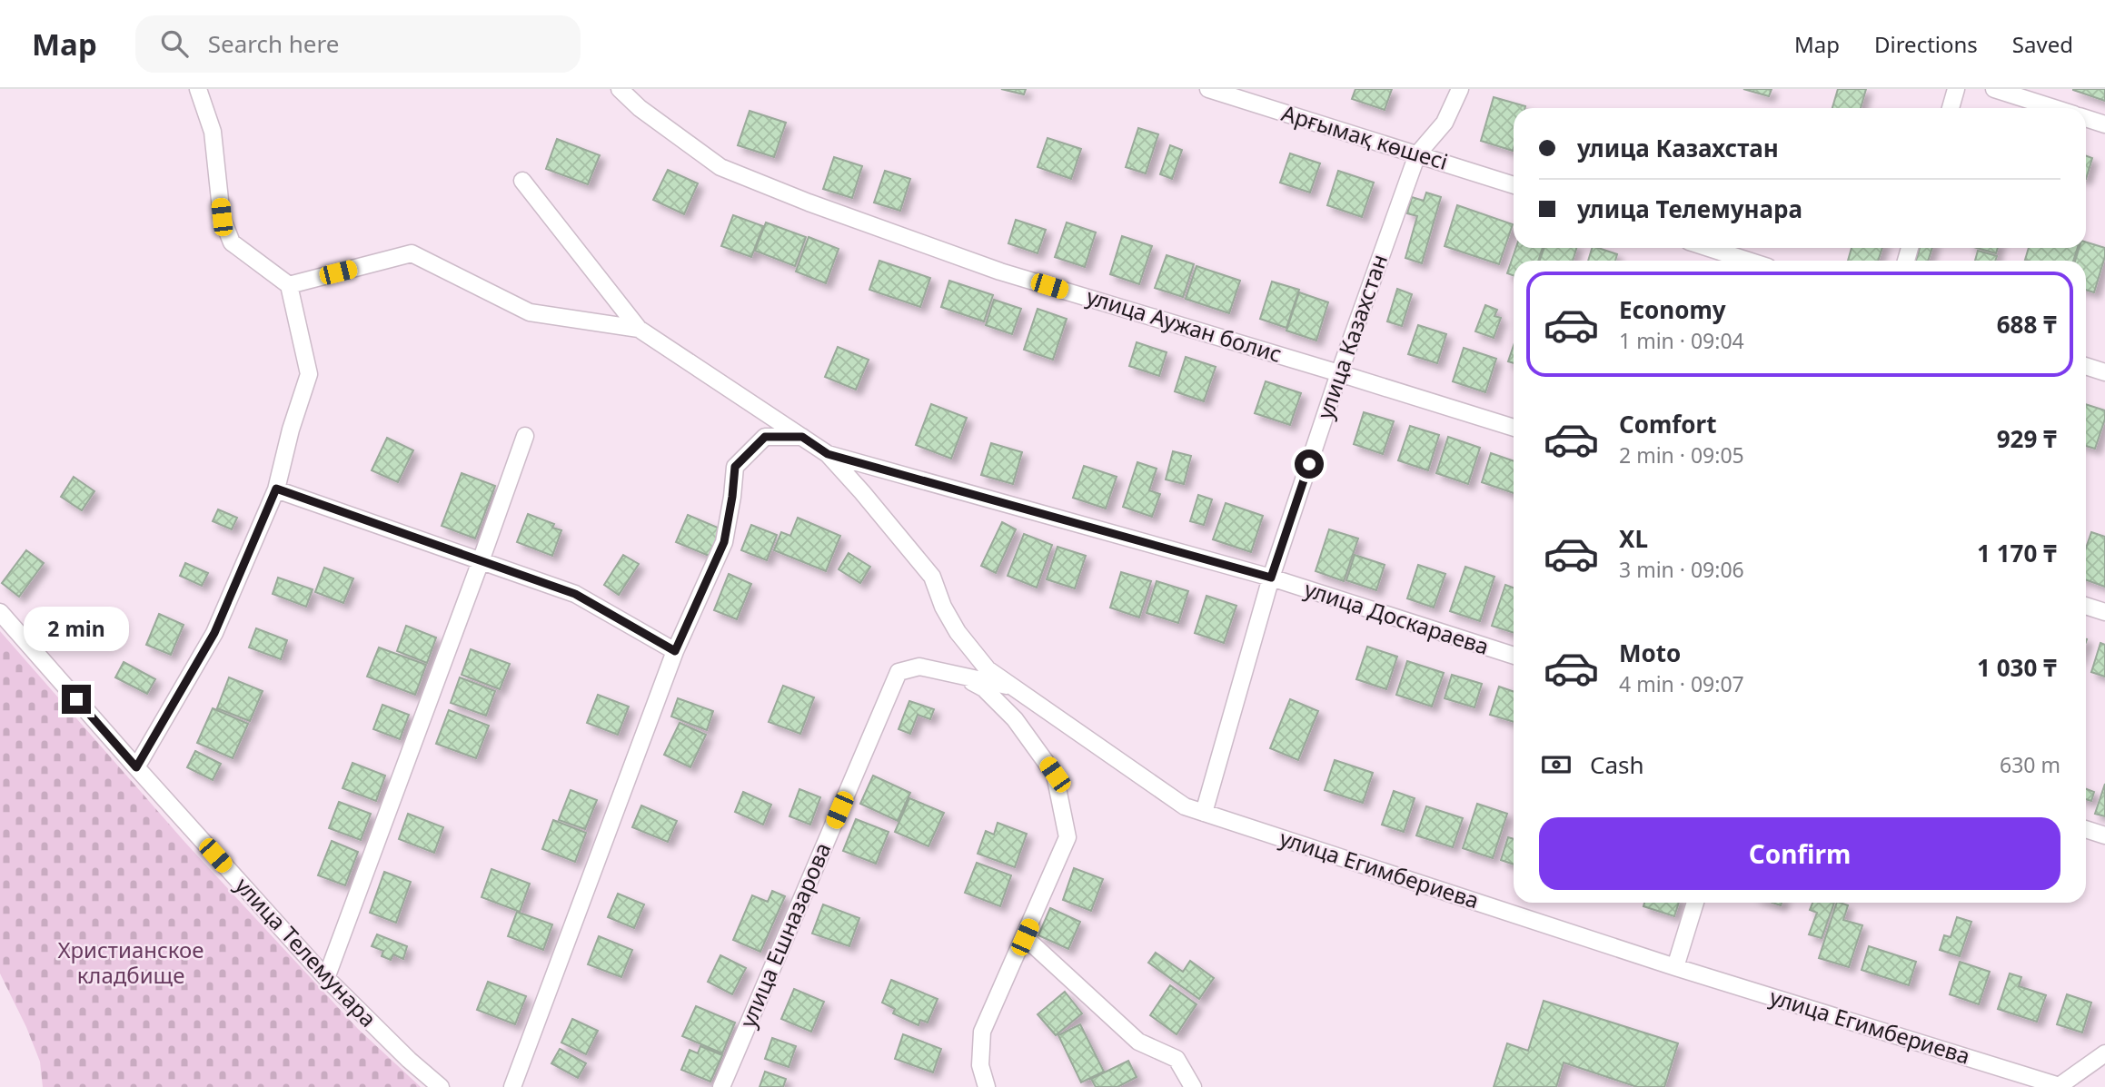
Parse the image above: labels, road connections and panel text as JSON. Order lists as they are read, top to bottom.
{
  "streets": {
    "street": [
      "Арғымақ көшесі",
      "улица Аужан болис",
      "улица Казахстан",
      "улица Доскараева",
      "улица Егимбериева",
      "улица Ешназарова",
      "улица Телемунара"
    ]
  },
  "crossings": [
    ["Арғымақ көшесі", "улица Казахстан"],
    ["улица Аужан болис", "улица Казахстан"],
    ["улица Казахстан", "улица Доскараева"],
    ["улица Казахстан", "улица Егимбериева"],
    ["улица Доскараева", "улица Егимбериева"],
    ["улица Егимбериева", "улица Ешназарова"]
  ],
  "parks": ["Христианское кладбище"],
  "page": {
    "header": "Map",
    "search": "Search here",
    "nav": ["Map", "Directions", "Saved"],
    "banner": ["улица Казахстан", "улица Телемунара"],
    "list": [
      {
        "name": "Economy",
        "note": "1 min · 09:04",
        "value": "688 ₸"
      },
      {
        "name": "Comfort",
        "note": "2 min · 09:05",
        "value": "929 ₸"
      },
      {
        "name": "XL",
        "note": "3 min · 09:06",
        "value": "1 170 ₸"
      },
      {
        "name": "Moto",
        "note": "4 min · 09:07",
        "value": "1 030 ₸"
      }
    ],
    "bubble": "2 min",
    "pay": ["Cash", "630 m"],
    "buttons": "Confirm"
  }
}
